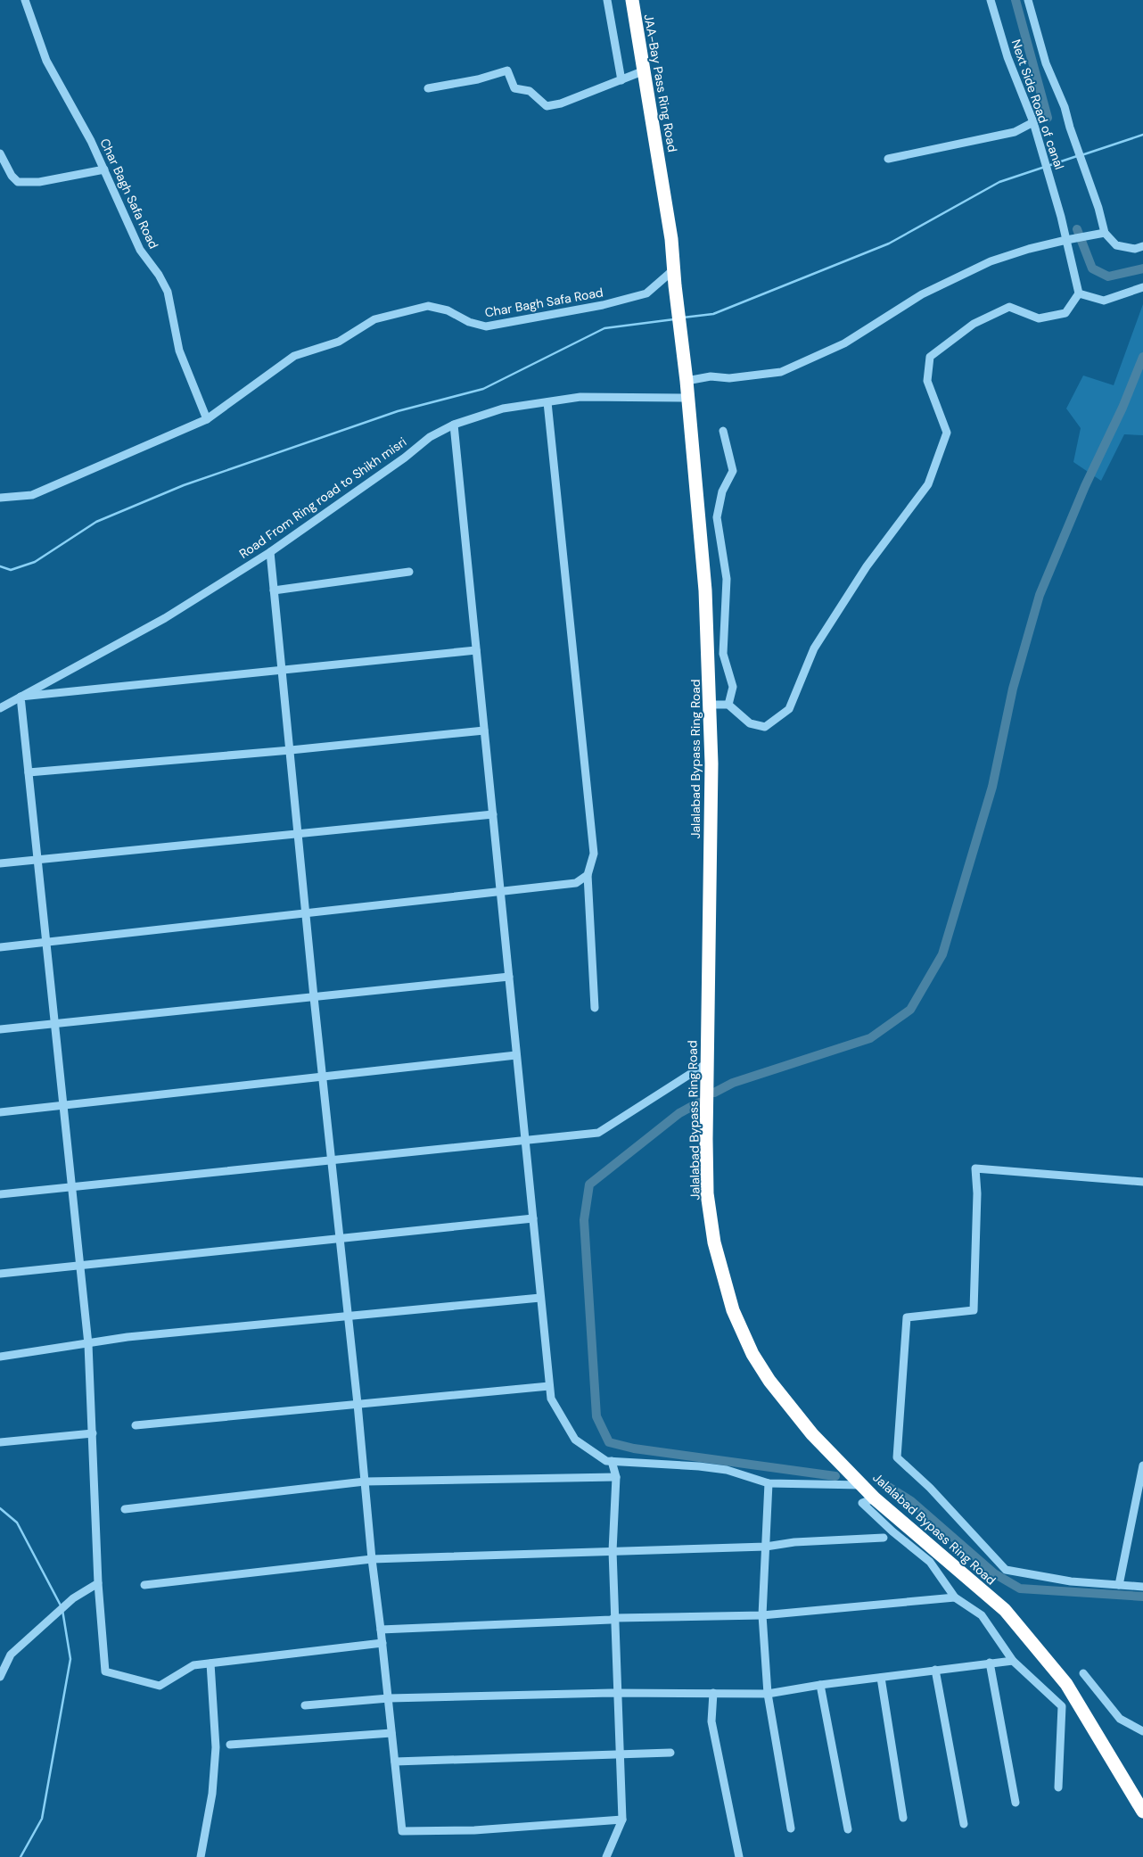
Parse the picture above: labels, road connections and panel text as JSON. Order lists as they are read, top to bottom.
{
  "streets": {
    "highway": ["JAA-Bay Pass Ring Road", "Jalalabad Bypass Ring Road"],
    "street": ["Next Side Road of canal", "Char Bagh Safa Road", "Road From Ring road to Shikh misri"]
  },
  "crossings": [
    ["JAA-Bay Pass Ring Road", "Char Bagh Safa Road"],
    ["JAA-Bay Pass Ring Road", "Jalalabad Bypass Ring Road"],
    ["Char Bagh Safa Road", "Jalalabad Bypass Ring Road"],
    ["Road From Ring road to Shikh misri", "Jalalabad Bypass Ring Road"]
  ]
}
